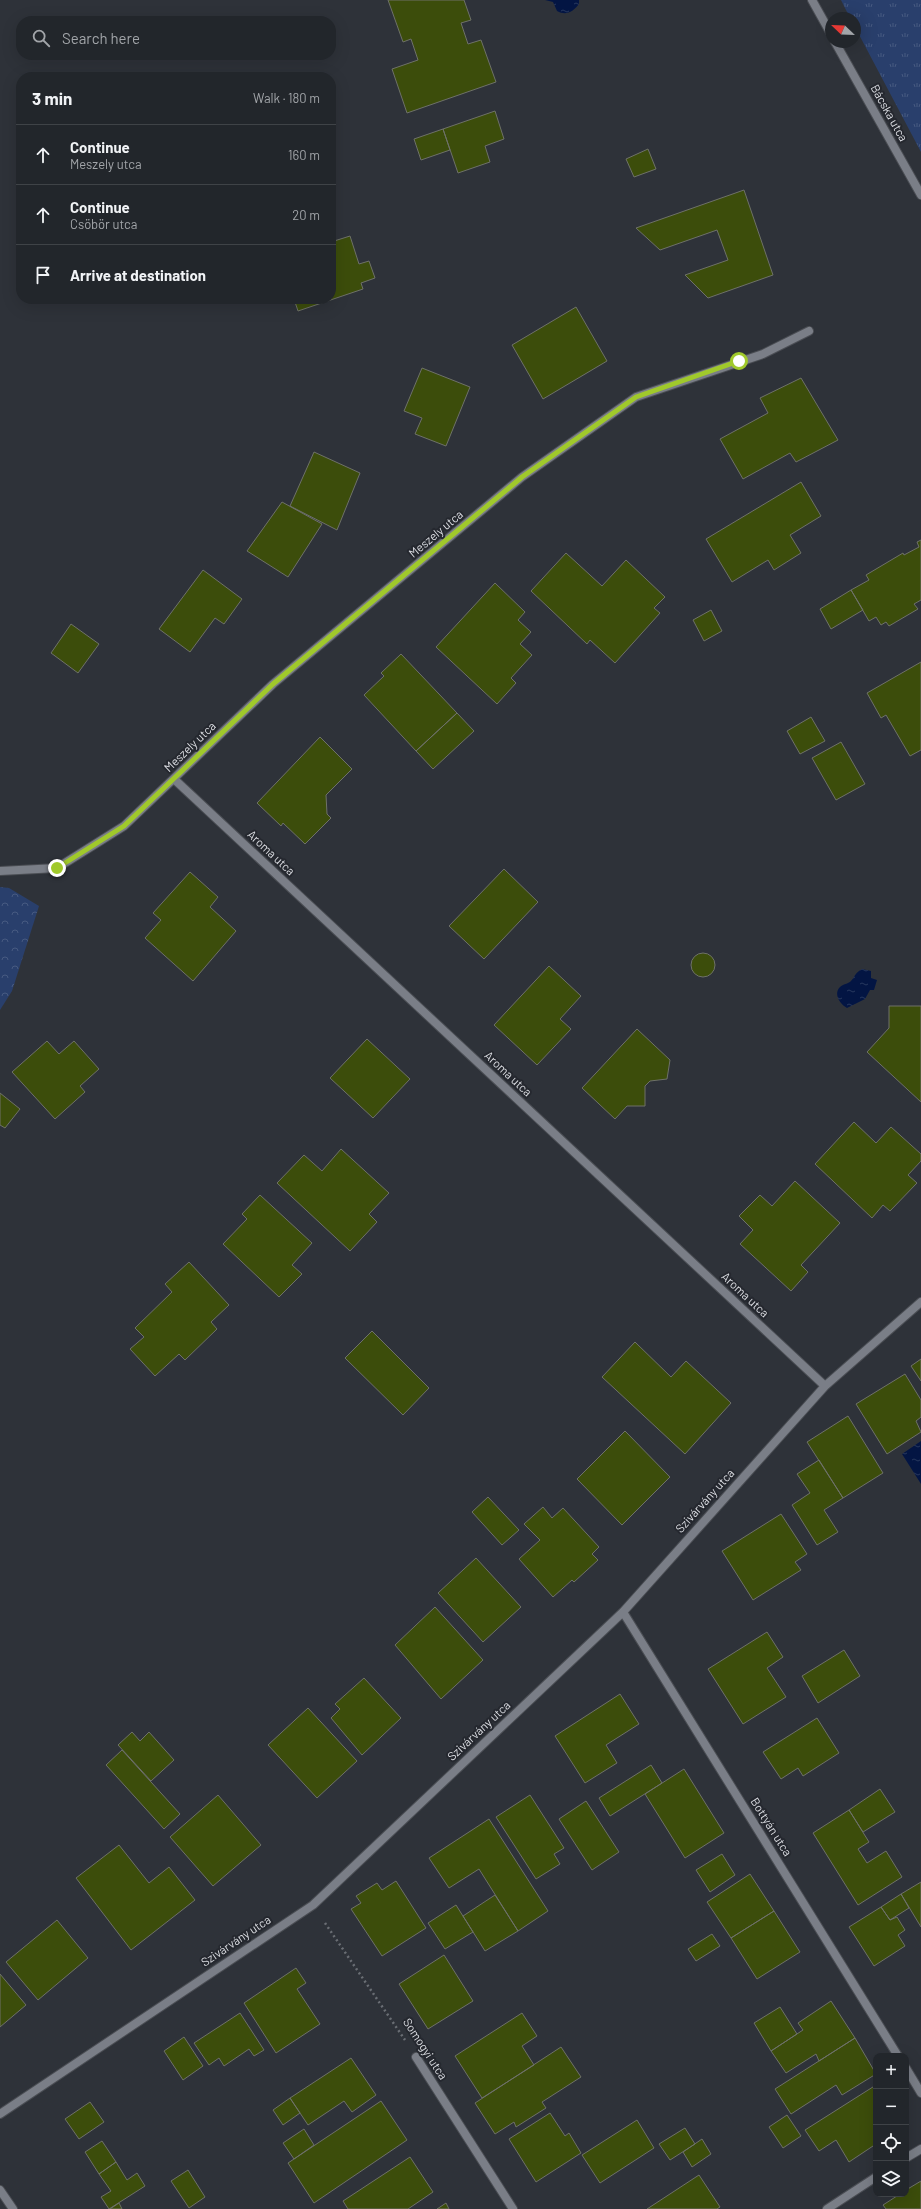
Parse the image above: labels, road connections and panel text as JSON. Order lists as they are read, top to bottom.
{
  "streets": {
    "street": [
      "Bácska utca",
      "Meszely utca",
      "Aroma utca",
      "Szivárvány utca",
      "Bottyán utca",
      "Somogyi utca"
    ]
  },
  "crossings": [
    ["Meszely utca", "Aroma utca"],
    ["Aroma utca", "Szivárvány utca"],
    ["Szivárvány utca", "Bottyán utca"],
    ["Szivárvány utca", "Somogyi utca"]
  ],
  "north": "top left",
  "page": {
    "search": "Search here",
    "heading": ["3 min", "Walk · 180 m"],
    "list": [
      ["Continue", "Meszely utca", "160 m"],
      ["Continue", "Csöbör utca", "20 m"],
      "Arrive at destination"
    ],
    "map_buttons": ["+", "−"]
  }
}
